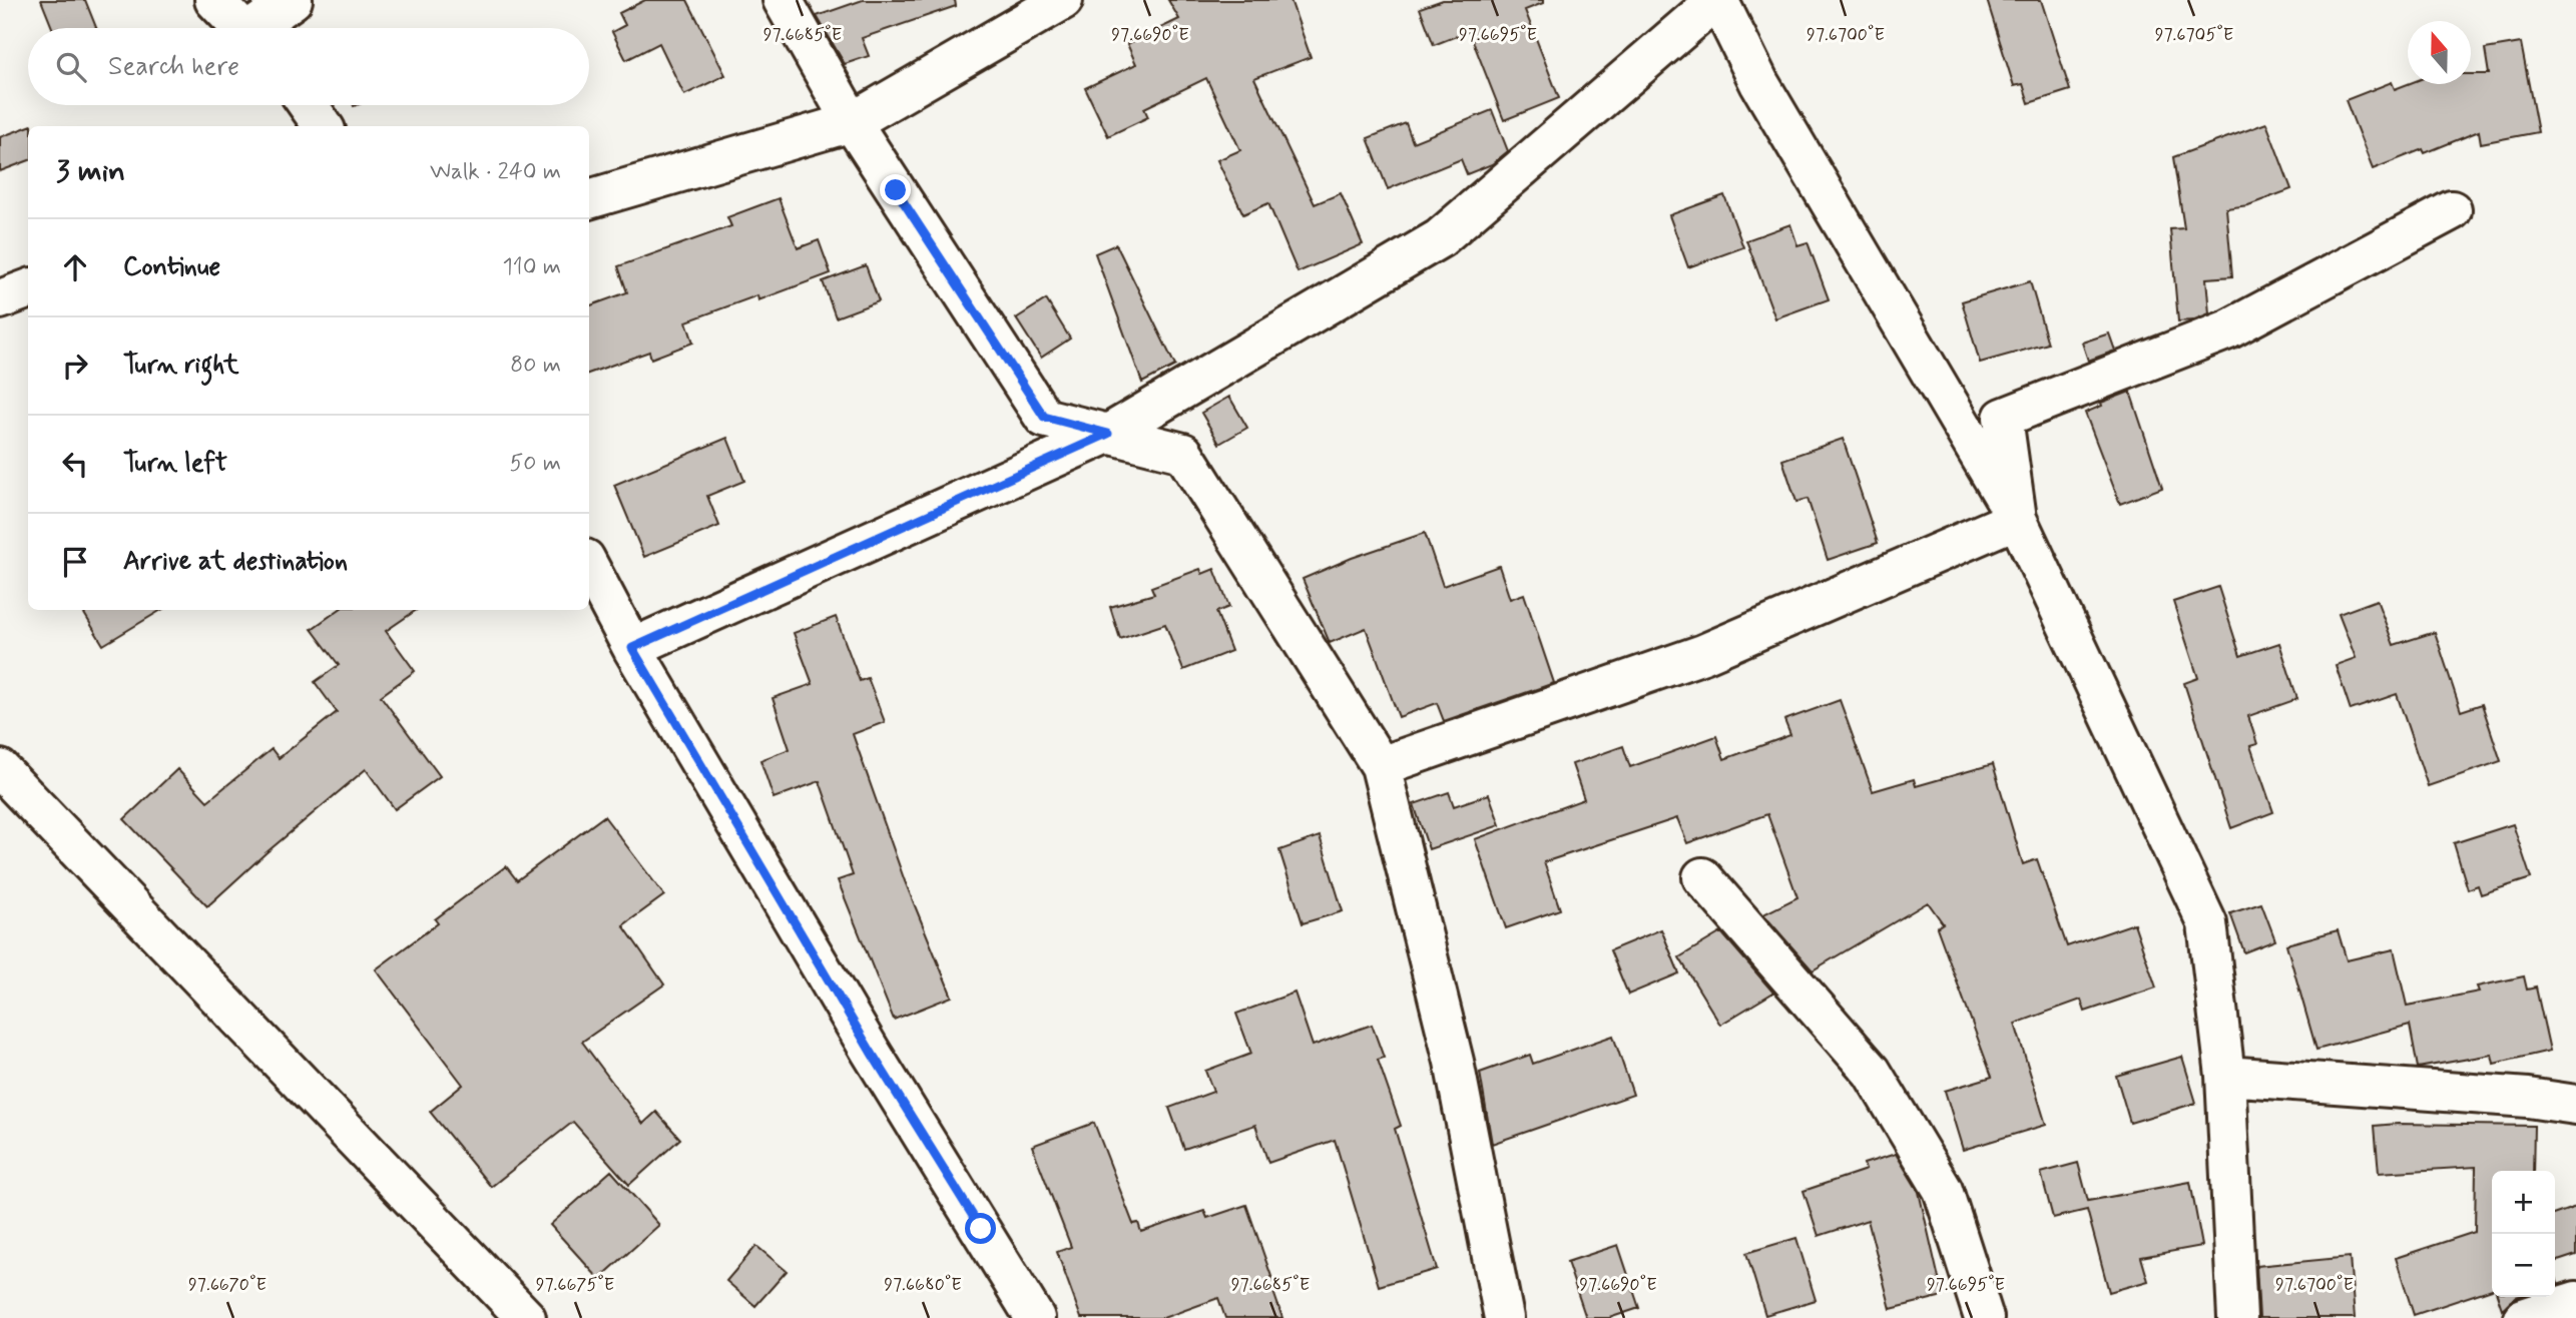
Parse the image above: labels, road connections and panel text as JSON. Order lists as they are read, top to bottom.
{
  "north": "top",
  "page": {
    "search": "Search here",
    "heading": ["3 min", "Walk · 240 m"],
    "list": [
      ["Continue", "110 m"],
      ["Turn right", "80 m"],
      ["Turn left", "50 m"],
      "Arrive at destination"
    ],
    "map_buttons": ["+", "−"]
  },
  "coordinates": [
    "97.6705°E",
    "97.6685°E",
    "97.6690°E",
    "97.6695°E",
    "97.6700°E",
    "97.6670°E",
    "97.6675°E",
    "97.6680°E"
  ]
}
